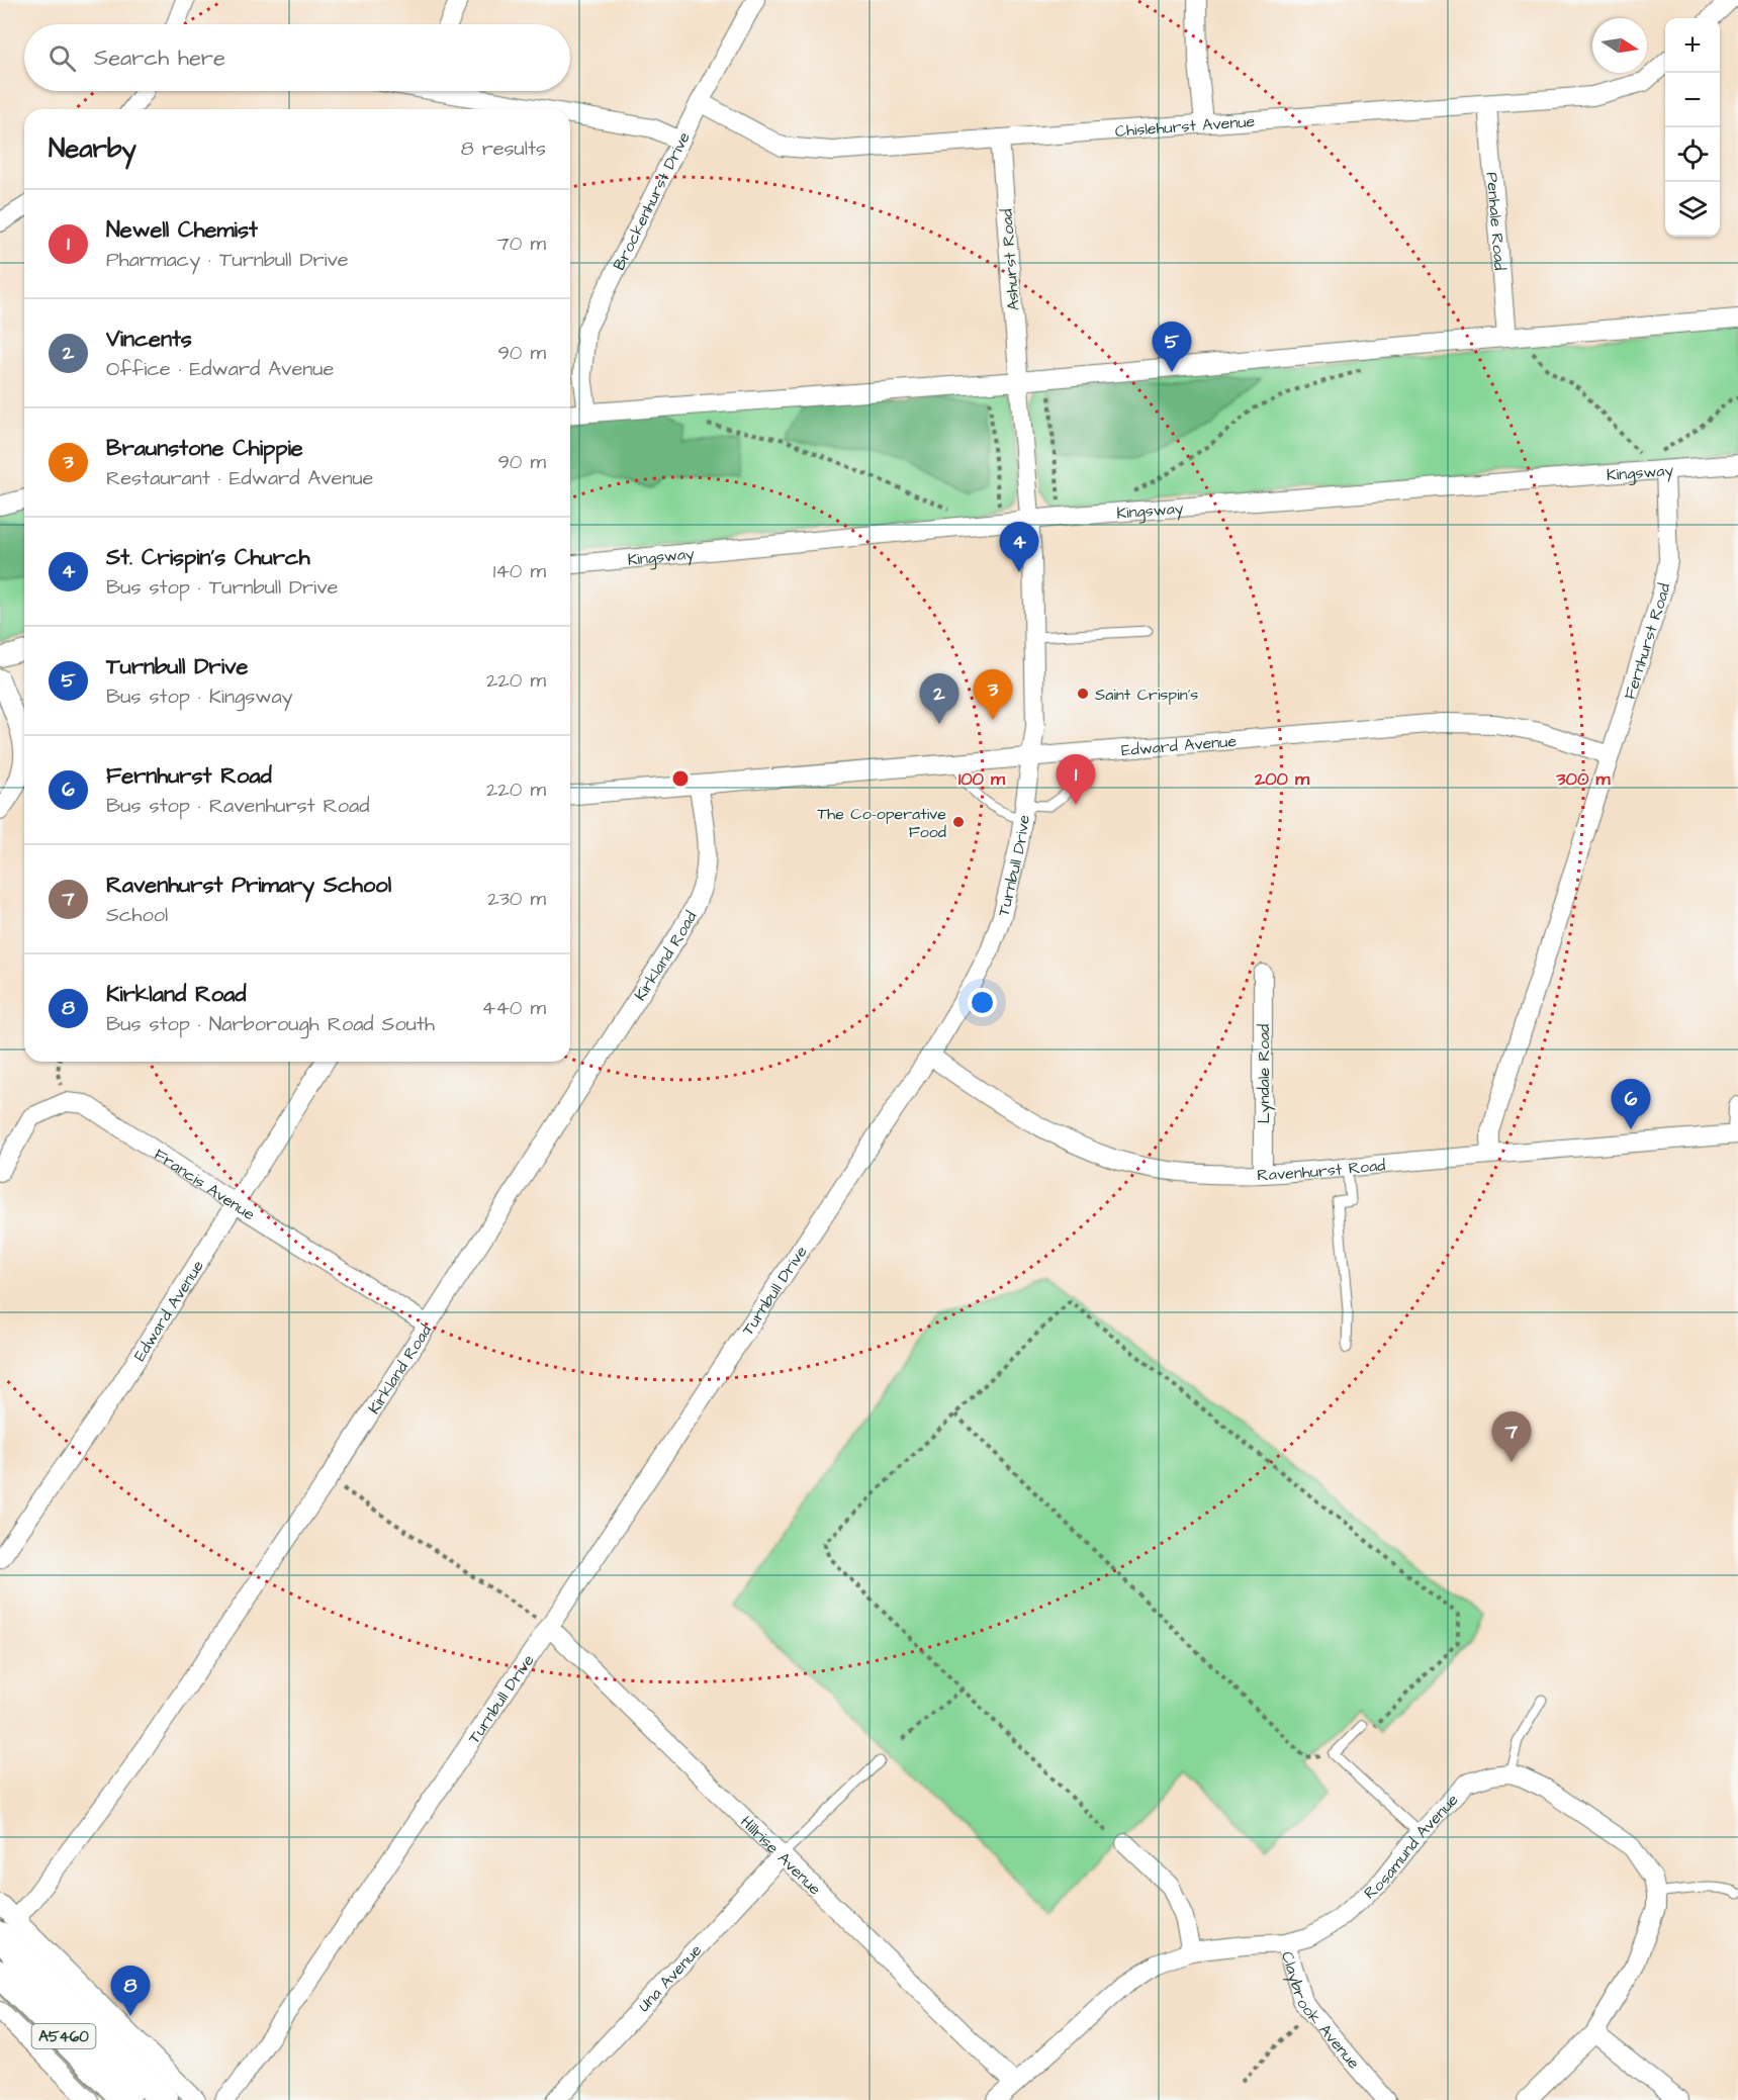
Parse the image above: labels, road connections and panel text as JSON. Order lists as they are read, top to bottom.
{
  "streets": {
    "main road": ["A5460"],
    "street": [
      "Chislehurst Avenue",
      "Brockenhurst Drive",
      "Penhale Road",
      "Ashurst Road",
      "Kingsway",
      "Fernhurst Road",
      "Edward Avenue",
      "Turnbull Drive",
      "Kirkland Road",
      "Lyndale Road",
      "Ravenhurst Road",
      "Francis Avenue",
      "Rosamund Avenue",
      "Hillrise Avenue",
      "Una Avenue",
      "Claybrook Avenue"
    ]
  },
  "crossings": [
    ["Chislehurst Avenue", "Brockenhurst Drive"],
    ["Chislehurst Avenue", "Penhale Road"],
    ["Chislehurst Avenue", "Ashurst Road"],
    ["Ashurst Road", "Turnbull Drive"],
    ["Kingsway", "Fernhurst Road"],
    ["Kingsway", "Turnbull Drive"],
    ["Fernhurst Road", "Edward Avenue"],
    ["Fernhurst Road", "Ravenhurst Road"],
    ["Edward Avenue", "Turnbull Drive"],
    ["Edward Avenue", "Kirkland Road"],
    ["Edward Avenue", "Francis Avenue"],
    ["Turnbull Drive", "Ravenhurst Road"],
    ["Turnbull Drive", "Hillrise Avenue"],
    ["Kirkland Road", "Francis Avenue"],
    ["Kirkland Road", "A5460"],
    ["Lyndale Road", "Ravenhurst Road"],
    ["Rosamund Avenue", "Hillrise Avenue"],
    ["Rosamund Avenue", "Claybrook Avenue"],
    ["Hillrise Avenue", "Una Avenue"]
  ],
  "places": ["Saint Crispin's", "The Co-operative Food"],
  "north": "right",
  "page": {
    "map_buttons": ["+", "−"],
    "search": "Search here",
    "heading": ["Nearby", "8 results"],
    "list": [
      {
        "mark": "1",
        "name": "Newell Chemist",
        "note": "Pharmacy · Turnbull Drive",
        "value": "70 m"
      },
      {
        "mark": "2",
        "name": "Vincents",
        "note": "Office · Edward Avenue",
        "value": "90 m"
      },
      {
        "mark": "3",
        "name": "Braunstone Chippie",
        "note": "Restaurant · Edward Avenue",
        "value": "90 m"
      },
      {
        "mark": "4",
        "name": "St. Crispin's Church",
        "note": "Bus stop · Turnbull Drive",
        "value": "140 m"
      },
      {
        "mark": "5",
        "name": "Turnbull Drive",
        "note": "Bus stop · Kingsway",
        "value": "220 m"
      },
      {
        "mark": "6",
        "name": "Fernhurst Road",
        "note": "Bus stop · Ravenhurst Road",
        "value": "220 m"
      },
      {
        "mark": "7",
        "name": "Ravenhurst Primary School",
        "note": "School",
        "value": "230 m"
      },
      {
        "mark": "8",
        "name": "Kirkland Road",
        "note": "Bus stop · Narborough Road South",
        "value": "440 m"
      }
    ],
    "pins": [
      "5",
      "4",
      "3",
      "2",
      "1",
      "6",
      "7",
      "8"
    ]
  },
  "rings": ["100 m", "200 m", "300 m"]
}
